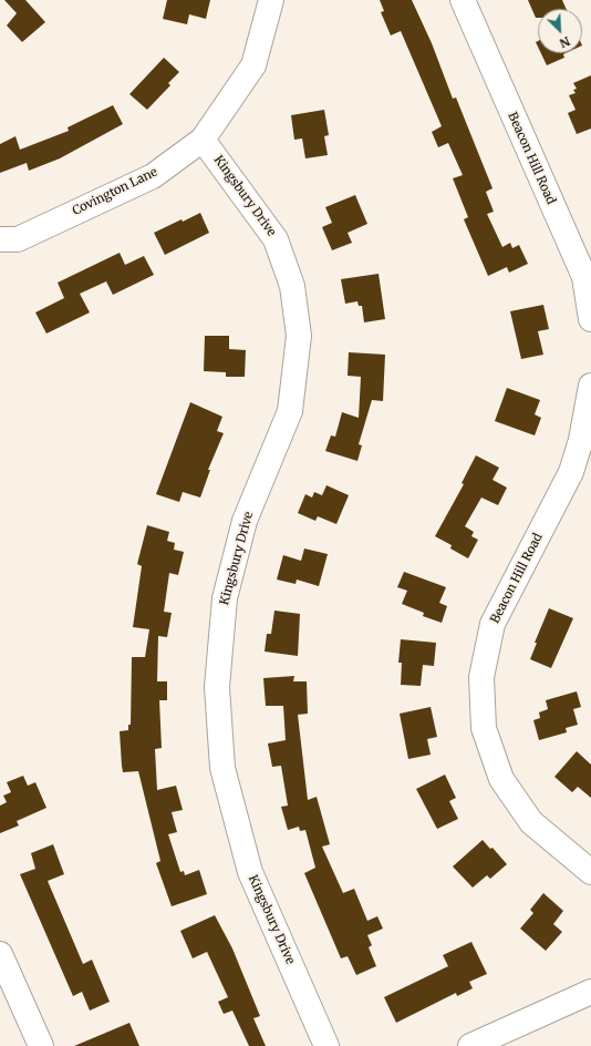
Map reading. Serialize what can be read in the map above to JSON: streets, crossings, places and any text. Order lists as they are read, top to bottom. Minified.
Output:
{"streets":{"street":["Beacon Hill Road","Covington Lane","Kingsbury Drive"]},"crossings":[["Covington Lane","Kingsbury Drive"]],"north":"bottom right"}
